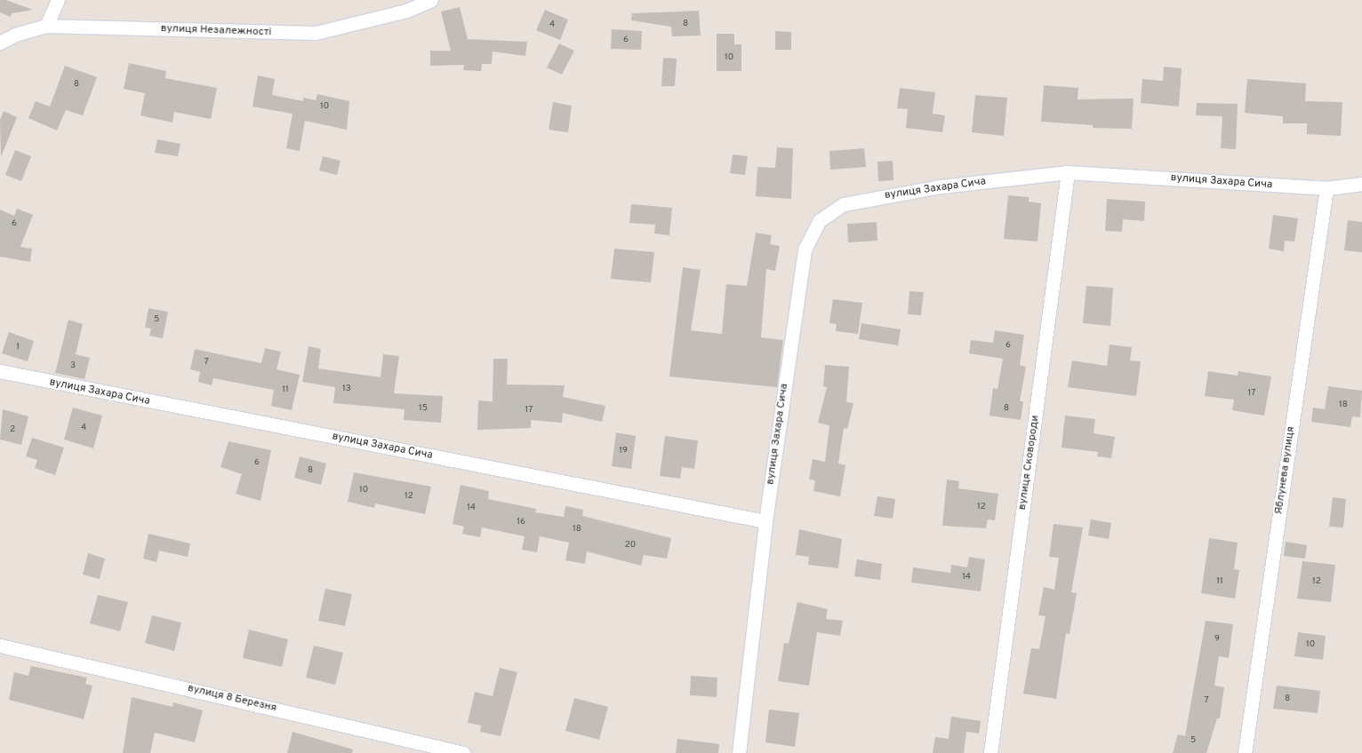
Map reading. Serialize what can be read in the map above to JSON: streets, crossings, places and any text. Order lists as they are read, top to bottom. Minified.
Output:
{"streets":{"street":["вулиця Незалежності","вулиця Захара Сича","вулиця Сковороди","Яблунева вулиця","вулиця 8 Березня"]},"crossings":[["вулиця Захара Сича","вулиця Сковороди"],["вулиця Захара Сича","Яблунева вулиця"]],"house_numbers":["8","4","6","10","8","10","6","5","6","1","7","3","13","11","17","18","15","8","17","4","2","19","6","8","10","12","12","14","16","18","20","14","11","12","9","10","8","7","5"]}
